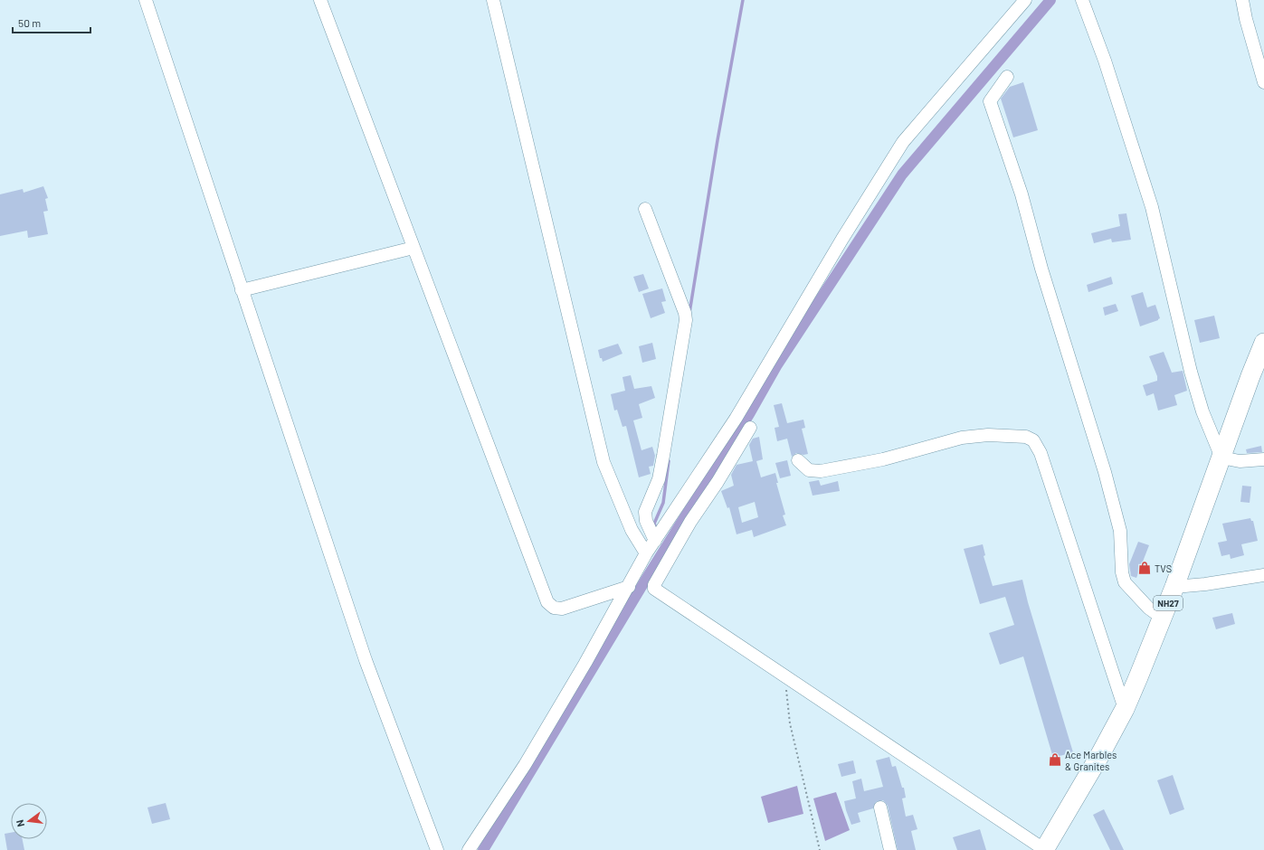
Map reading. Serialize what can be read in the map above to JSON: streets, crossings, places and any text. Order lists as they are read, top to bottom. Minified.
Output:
{"streets":{"highway":["NH27"]},"places":{"shop":["TVS","Ace Marbles & Granites"]},"scale_bar":"50 m","north":"left"}
